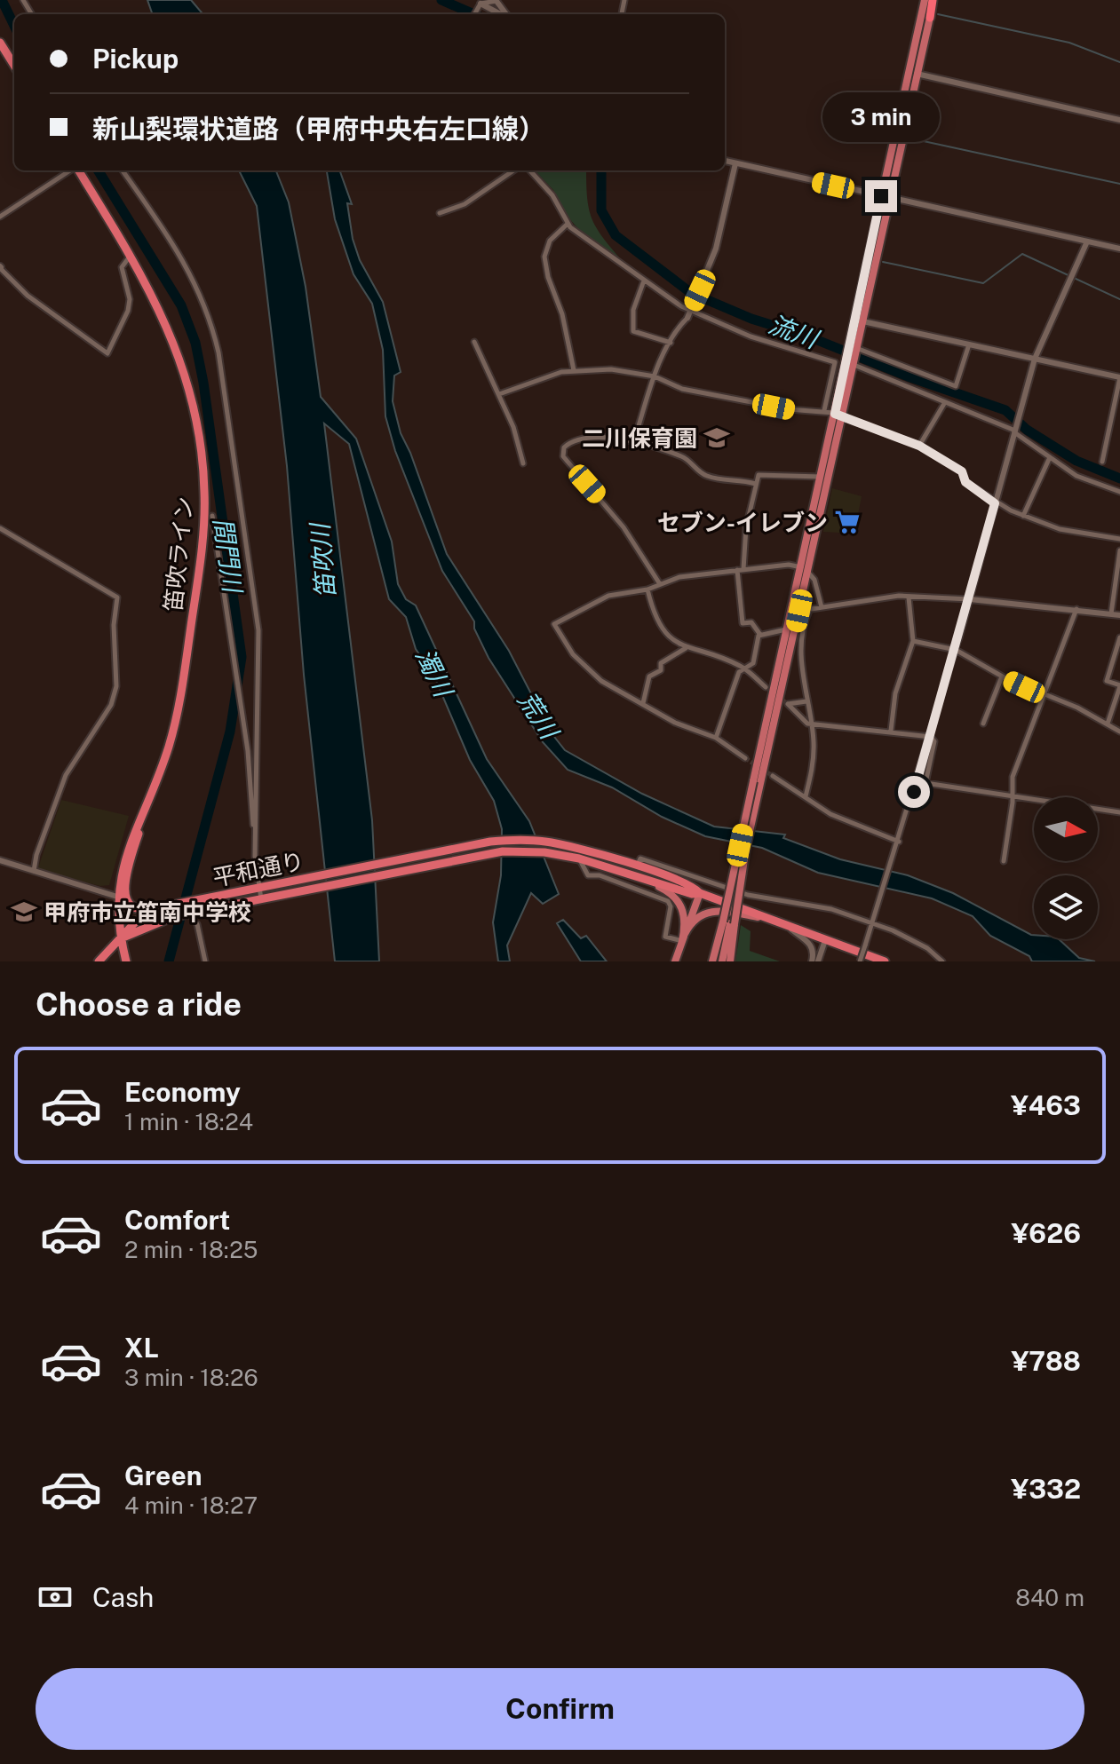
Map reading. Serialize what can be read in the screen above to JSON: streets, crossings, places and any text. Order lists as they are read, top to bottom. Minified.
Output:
{"streets":{"highway":["笛吹ライン","平和通り"]},"crossings":[["笛吹ライン","平和通り"]],"water":["流川","間門川","笛吹川","濁川","荒川"],"places":{"school or university":["二川保育園","甲府市立笛南中学校"],"supermarket":["セブン-イレブン"]},"north":"right","page":{"banner":["Pickup","新山梨環状道路（甲府中央右左口線）"],"bubble":"3 min","heading":"Choose a ride","list":[{"name":"Economy","note":"1 min · 18:24","value":"¥463"},{"name":"Comfort","note":"2 min · 18:25","value":"¥626"},{"name":"XL","note":"3 min · 18:26","value":"¥788"},{"name":"Green","note":"4 min · 18:27","value":"¥332"}],"pay":["Cash","840 m"],"buttons":"Confirm"}}
